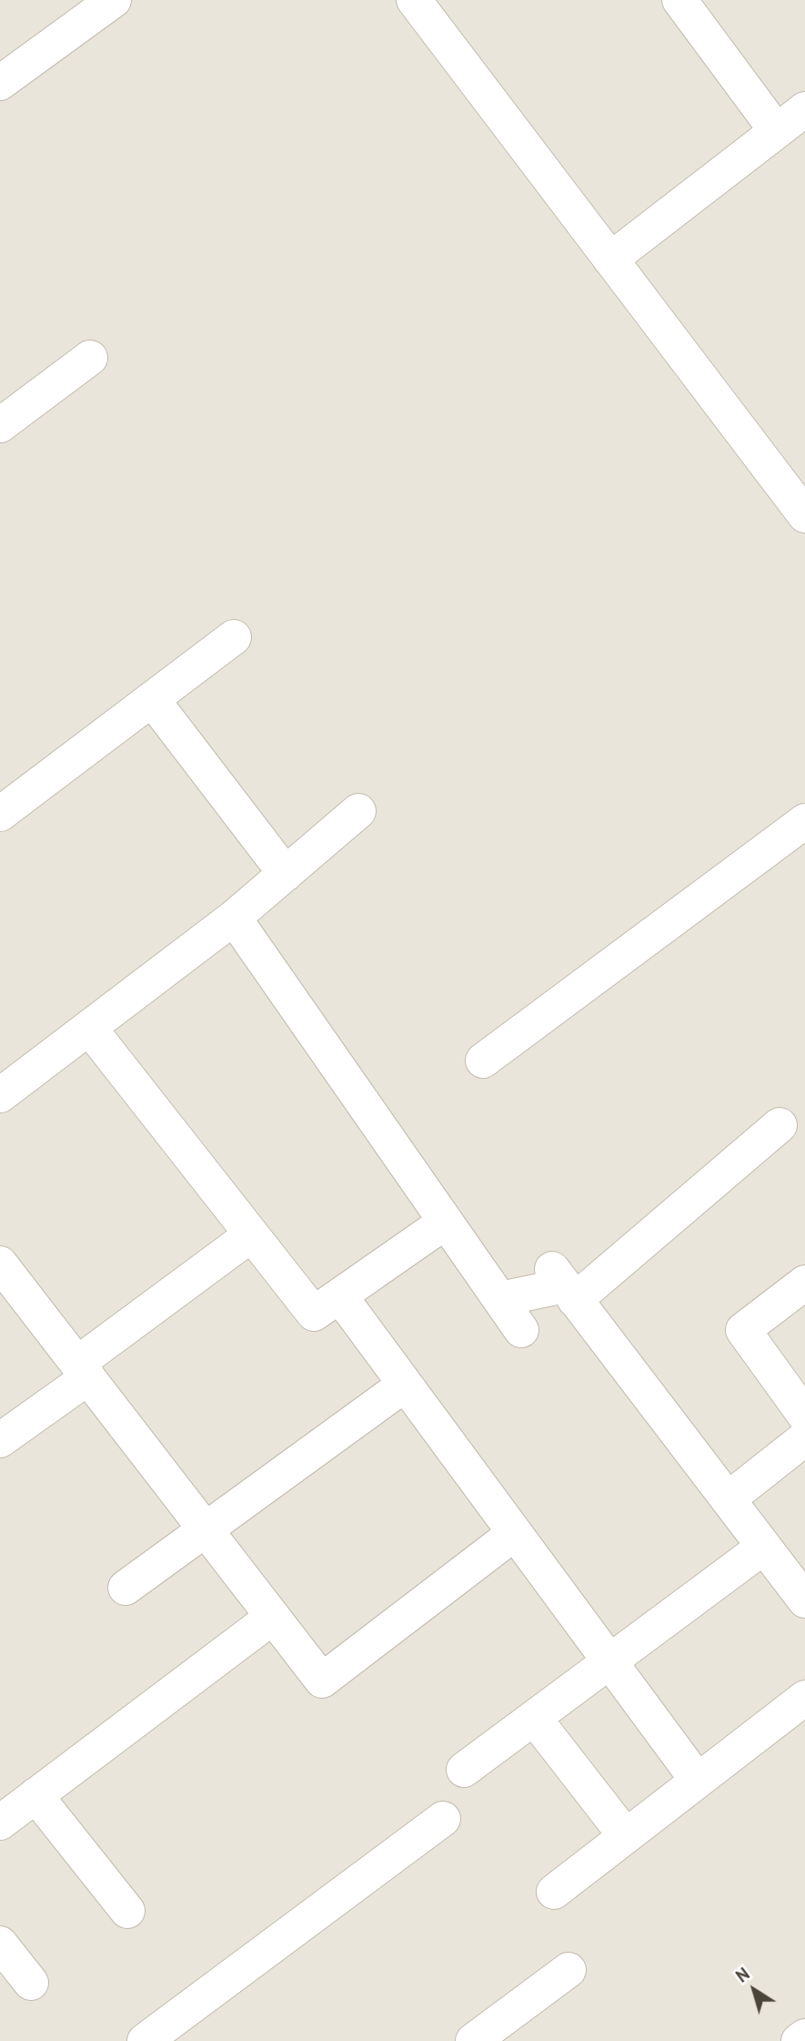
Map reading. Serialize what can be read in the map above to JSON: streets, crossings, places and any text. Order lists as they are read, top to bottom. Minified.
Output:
{"north":"top left"}
